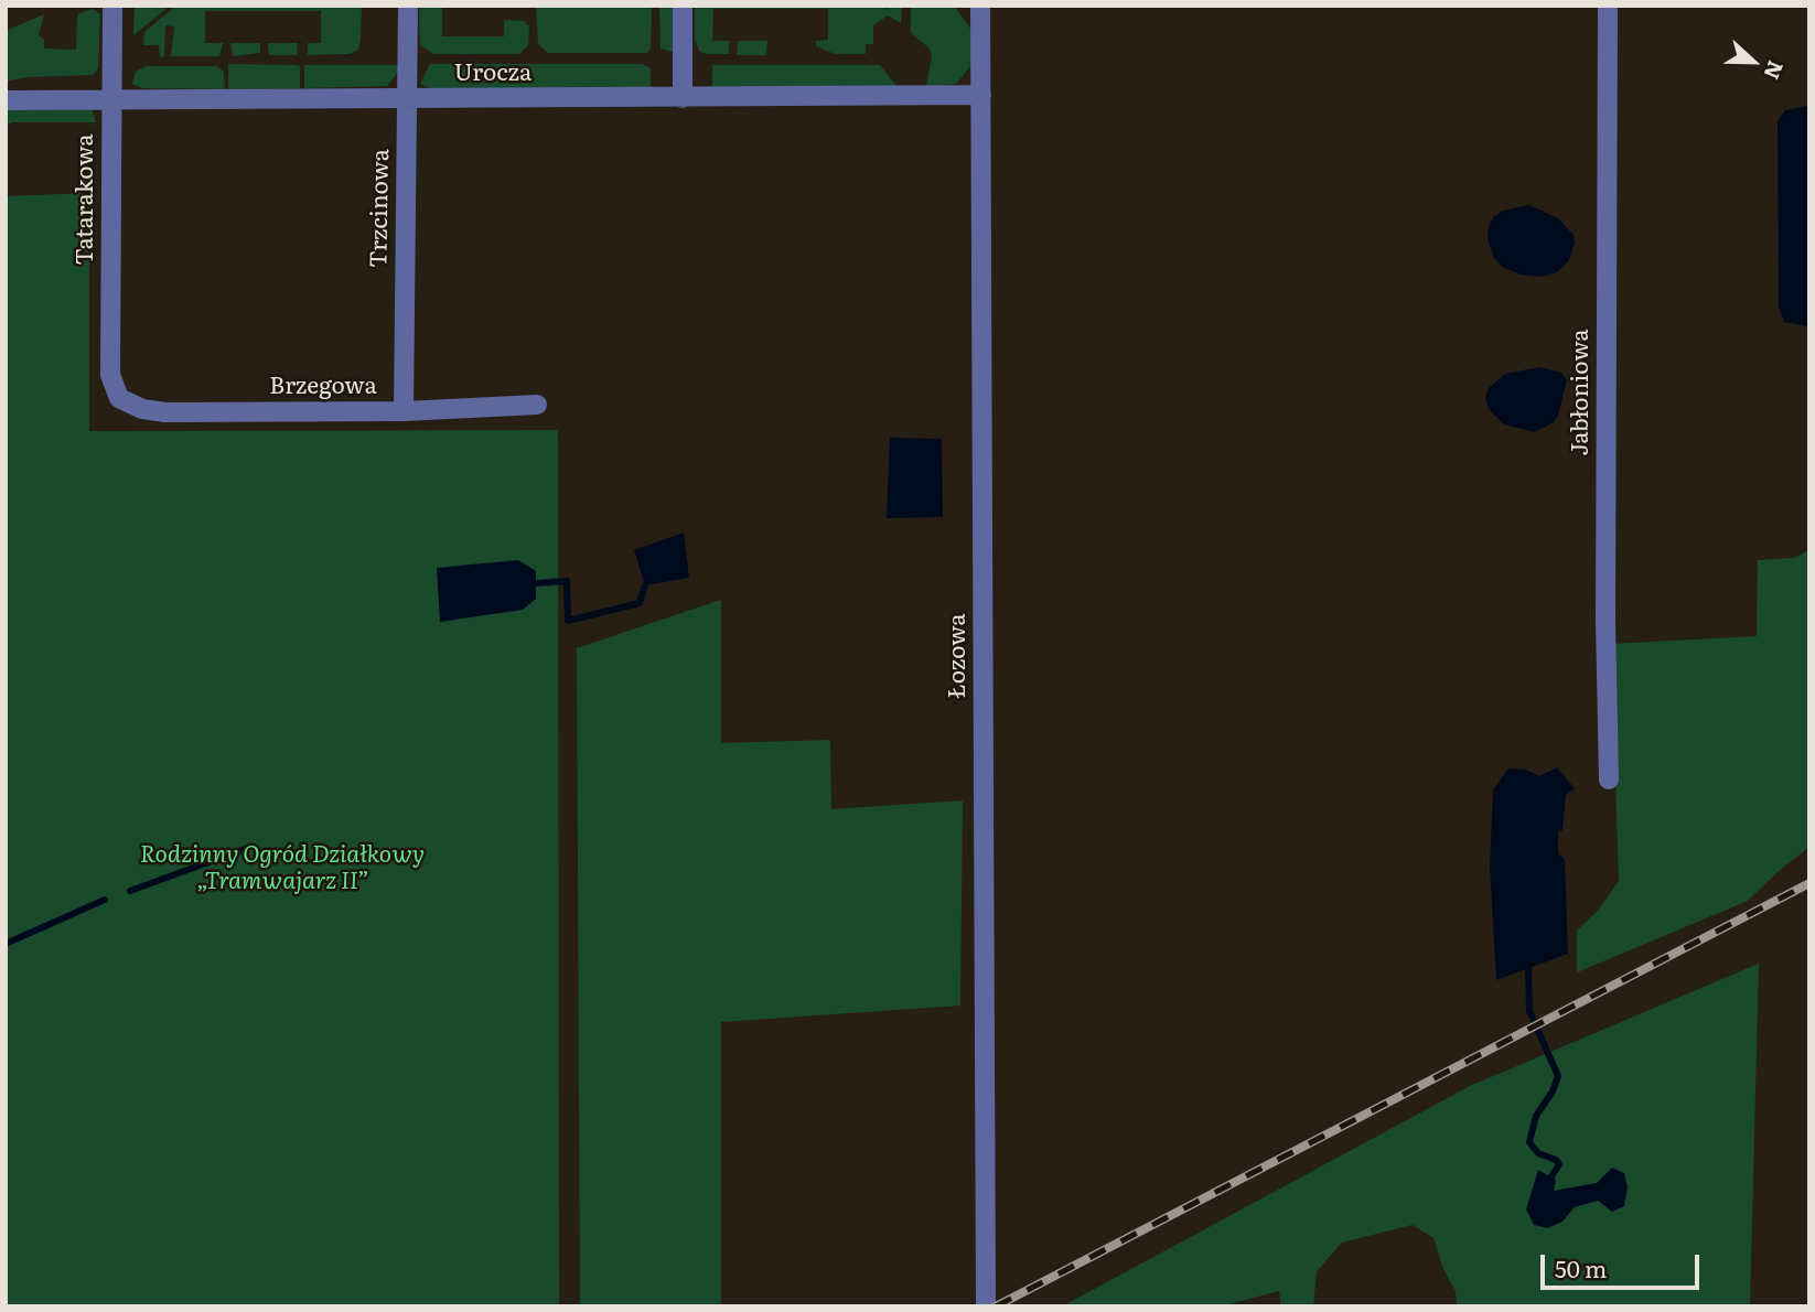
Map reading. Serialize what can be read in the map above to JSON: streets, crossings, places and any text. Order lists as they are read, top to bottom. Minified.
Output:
{"streets":{"street":["Urocza","Tatarakowa","Trzcinowa","Brzegowa","Jabłoniowa","Łozowa"]},"crossings":[["Urocza","Tatarakowa"],["Urocza","Trzcinowa"],["Urocza","Łozowa"],["Tatarakowa","Brzegowa"],["Trzcinowa","Brzegowa"]],"parks":["Rodzinny Ogród Działkowy „Tramwajarz II”"],"scale_bar":"50 m","north":"right"}
